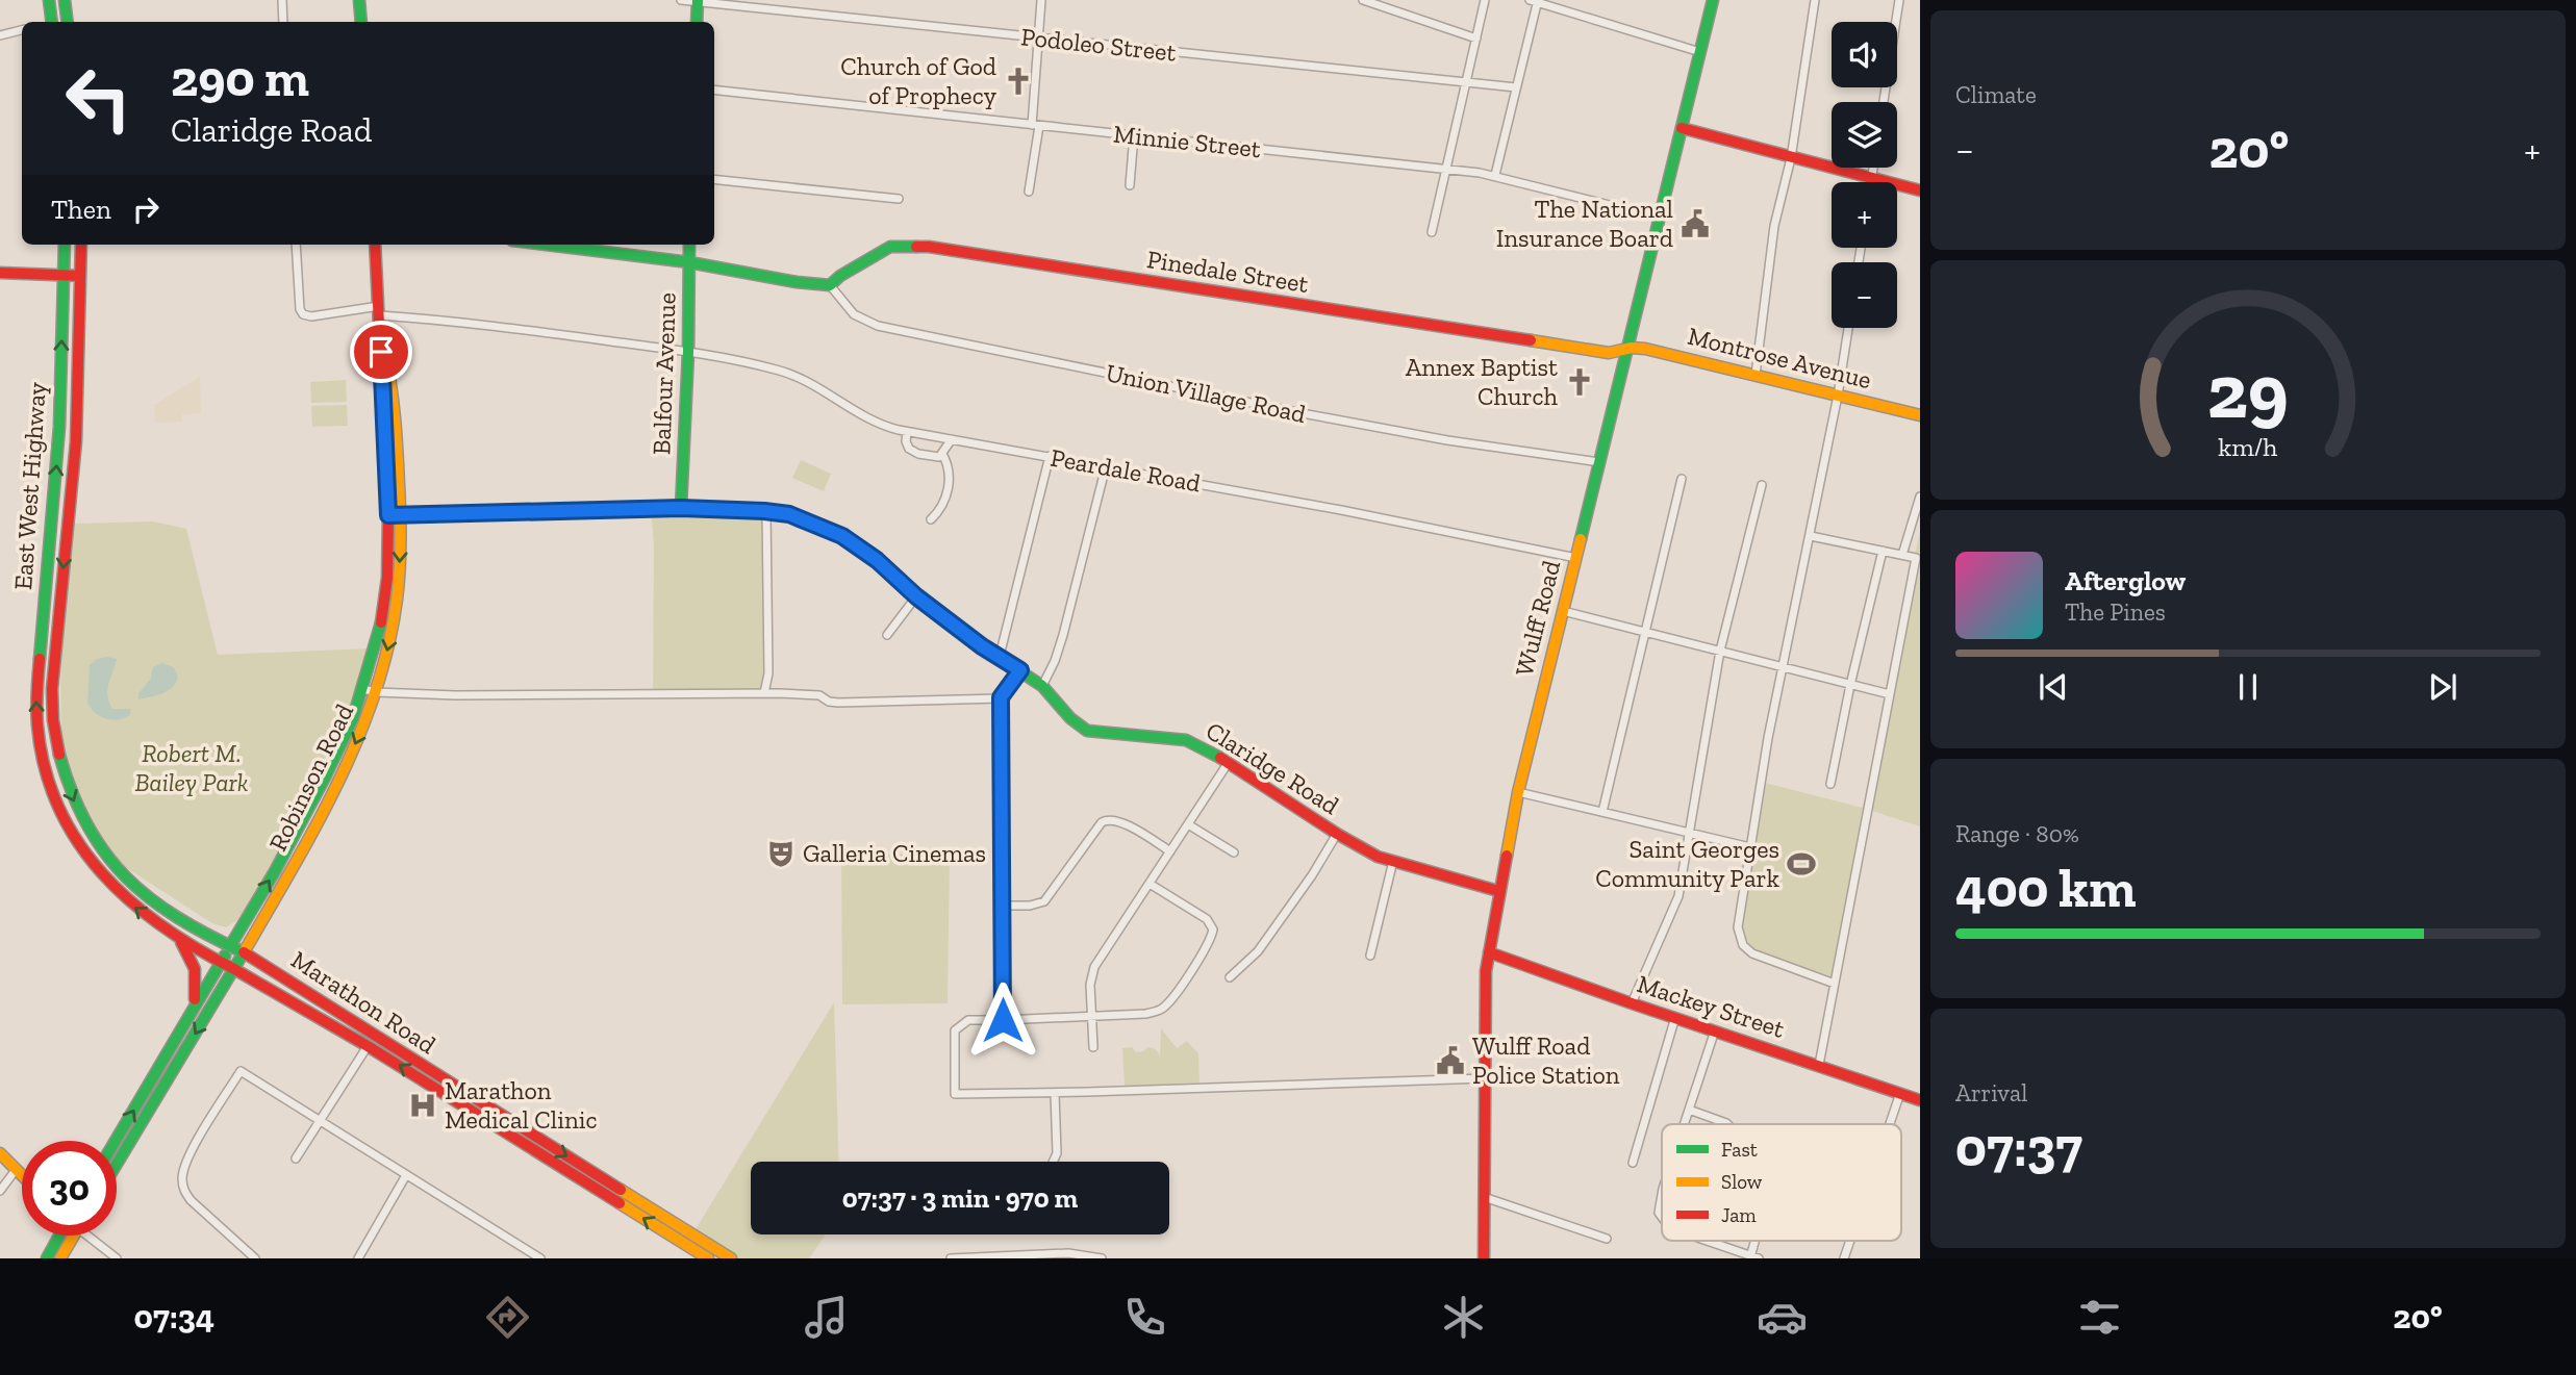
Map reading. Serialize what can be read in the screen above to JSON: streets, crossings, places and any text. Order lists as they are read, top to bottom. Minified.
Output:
{"streets":{"main road":["Pinedale Street","Montrose Avenue","Balfour Avenue","East West Highway","Wulff Road","Claridge Road","Robinson Road","Marathon Road","Mackey Street"],"street":["Podoleo Street","Minnie Street","Union Village Road","Peardale Road"]},"crossings":[["Minnie Street","Wulff Road"],["Pinedale Street","Montrose Avenue"],["Pinedale Street","Union Village Road"],["Pinedale Street","Wulff Road"],["Montrose Avenue","Wulff Road"],["Balfour Avenue","Peardale Road"],["Balfour Avenue","Claridge Road"],["Union Village Road","Wulff Road"],["Peardale Road","Wulff Road"],["Peardale Road","Robinson Road"],["East West Highway","Robinson Road"],["East West Highway","Marathon Road"],["Wulff Road","Claridge Road"],["Wulff Road","Mackey Street"],["Claridge Road","Robinson Road"],["Robinson Road","Marathon Road"]],"parks":["Robert M. Bailey Park"],"places":{"church":["Church of God of Prophecy","Annex Baptist Church"],"public building":["The National Insurance Board","Wulff Road Police Station"],"theatre":["Galleria Cinemas"],"sports":["Saint Georges Community Park"],"hospital":["Marathon Medical Clinic"]},"legend":["Fast","Slow","Jam"],"page":{"tile":["Climate",["Range · 80%","400 km"],["Arrival","07:37"]],"map_buttons":["+","−"],"turn":["290 m","Claridge Road"],"heat":["−","20°","+"],"then":"Then","song":["Afterglow","The Pines"],"limit":"30","trip":"07:37 · 3 min · 970 m","tabs":["07:34","20°"],"gauge":["29","km/h"]}}
